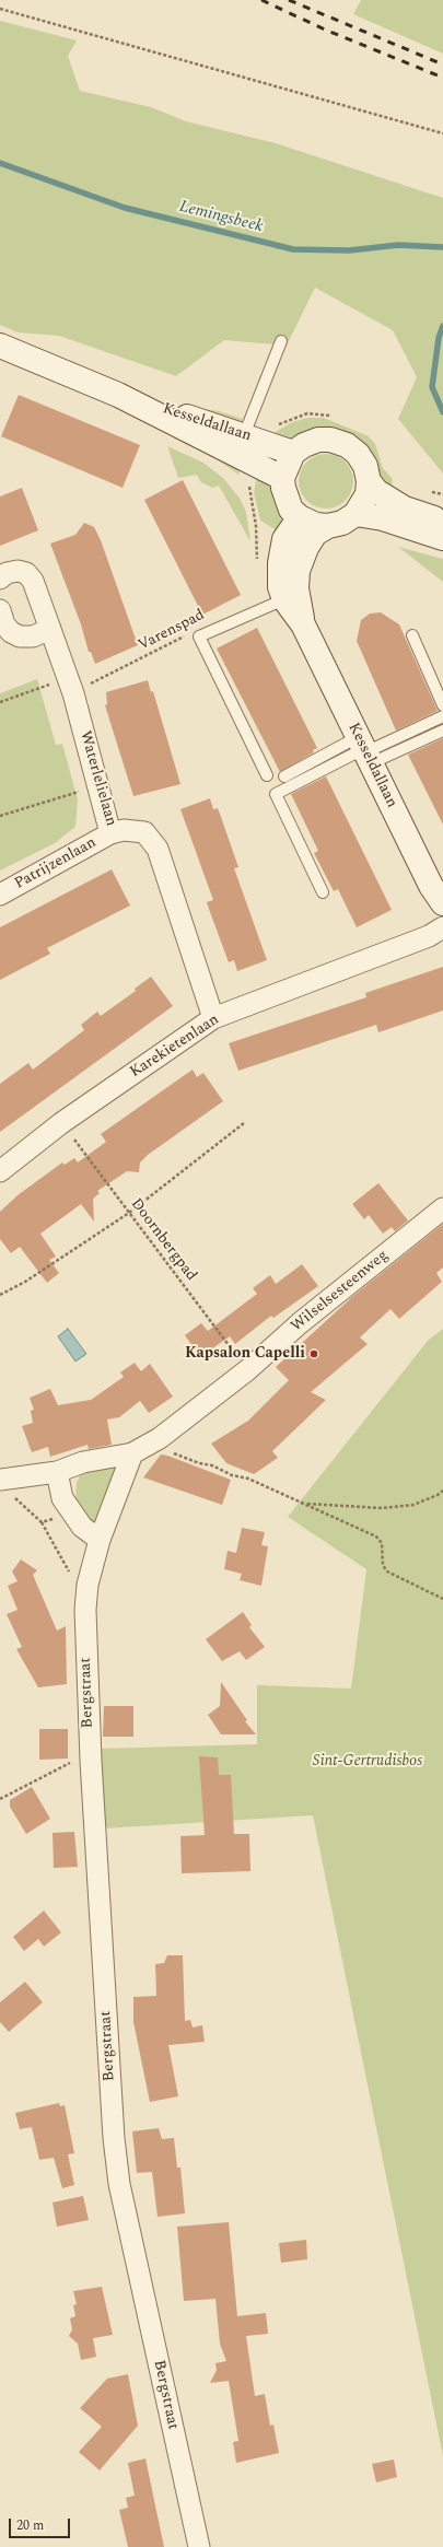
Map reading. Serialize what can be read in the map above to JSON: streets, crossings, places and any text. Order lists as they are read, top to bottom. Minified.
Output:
{"streets":{"street":["Kesseldallaan","Waterlelielaan","Patrijzenlaan","Karekietenlaan","Wilselsesteenweg","Bergstraat"],"path":["Varenspad","Doornbergpad"]},"crossings":[["Varenspad","Waterlelielaan"],["Waterlelielaan","Patrijzenlaan"],["Waterlelielaan","Karekietenlaan"],["Karekietenlaan","Doornbergpad"],["Doornbergpad","Wilselsesteenweg"]],"water":["Lemingsbeek"],"parks":["Sint-Gertrudisbos"],"places":["Kapsalon Capelli"],"scale_bar":"20 m"}
